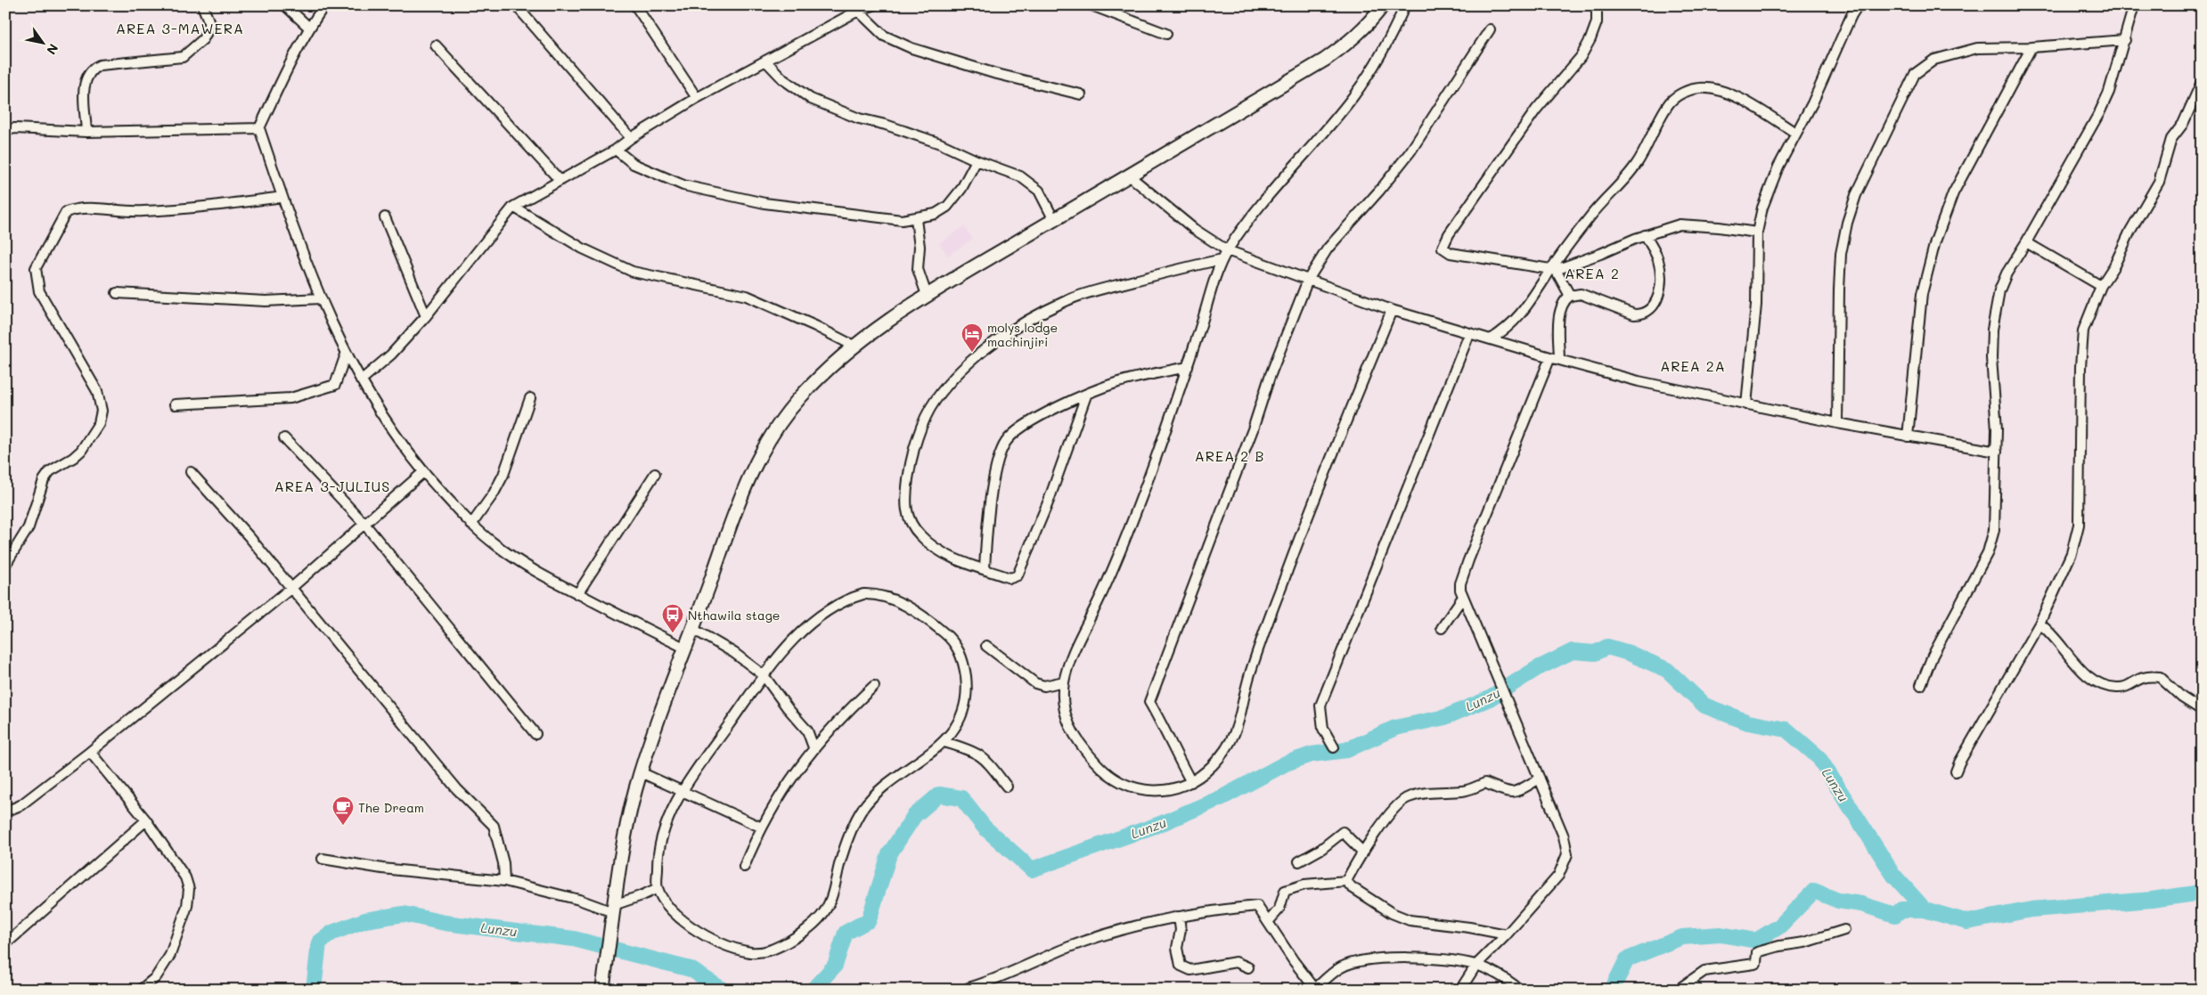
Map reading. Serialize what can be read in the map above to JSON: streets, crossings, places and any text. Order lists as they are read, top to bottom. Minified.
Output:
{"districts":["AREA 3-MAWERA","AREA 2","AREA 2A","AREA 2 B","AREA 3-JULIUS"],"water":["Lunzu"],"places":{"hotel":["molys lodge machinjiri"],"bus stop":["Nthawila stage"],"cafe":["The Dream"]},"north":"bottom right"}
